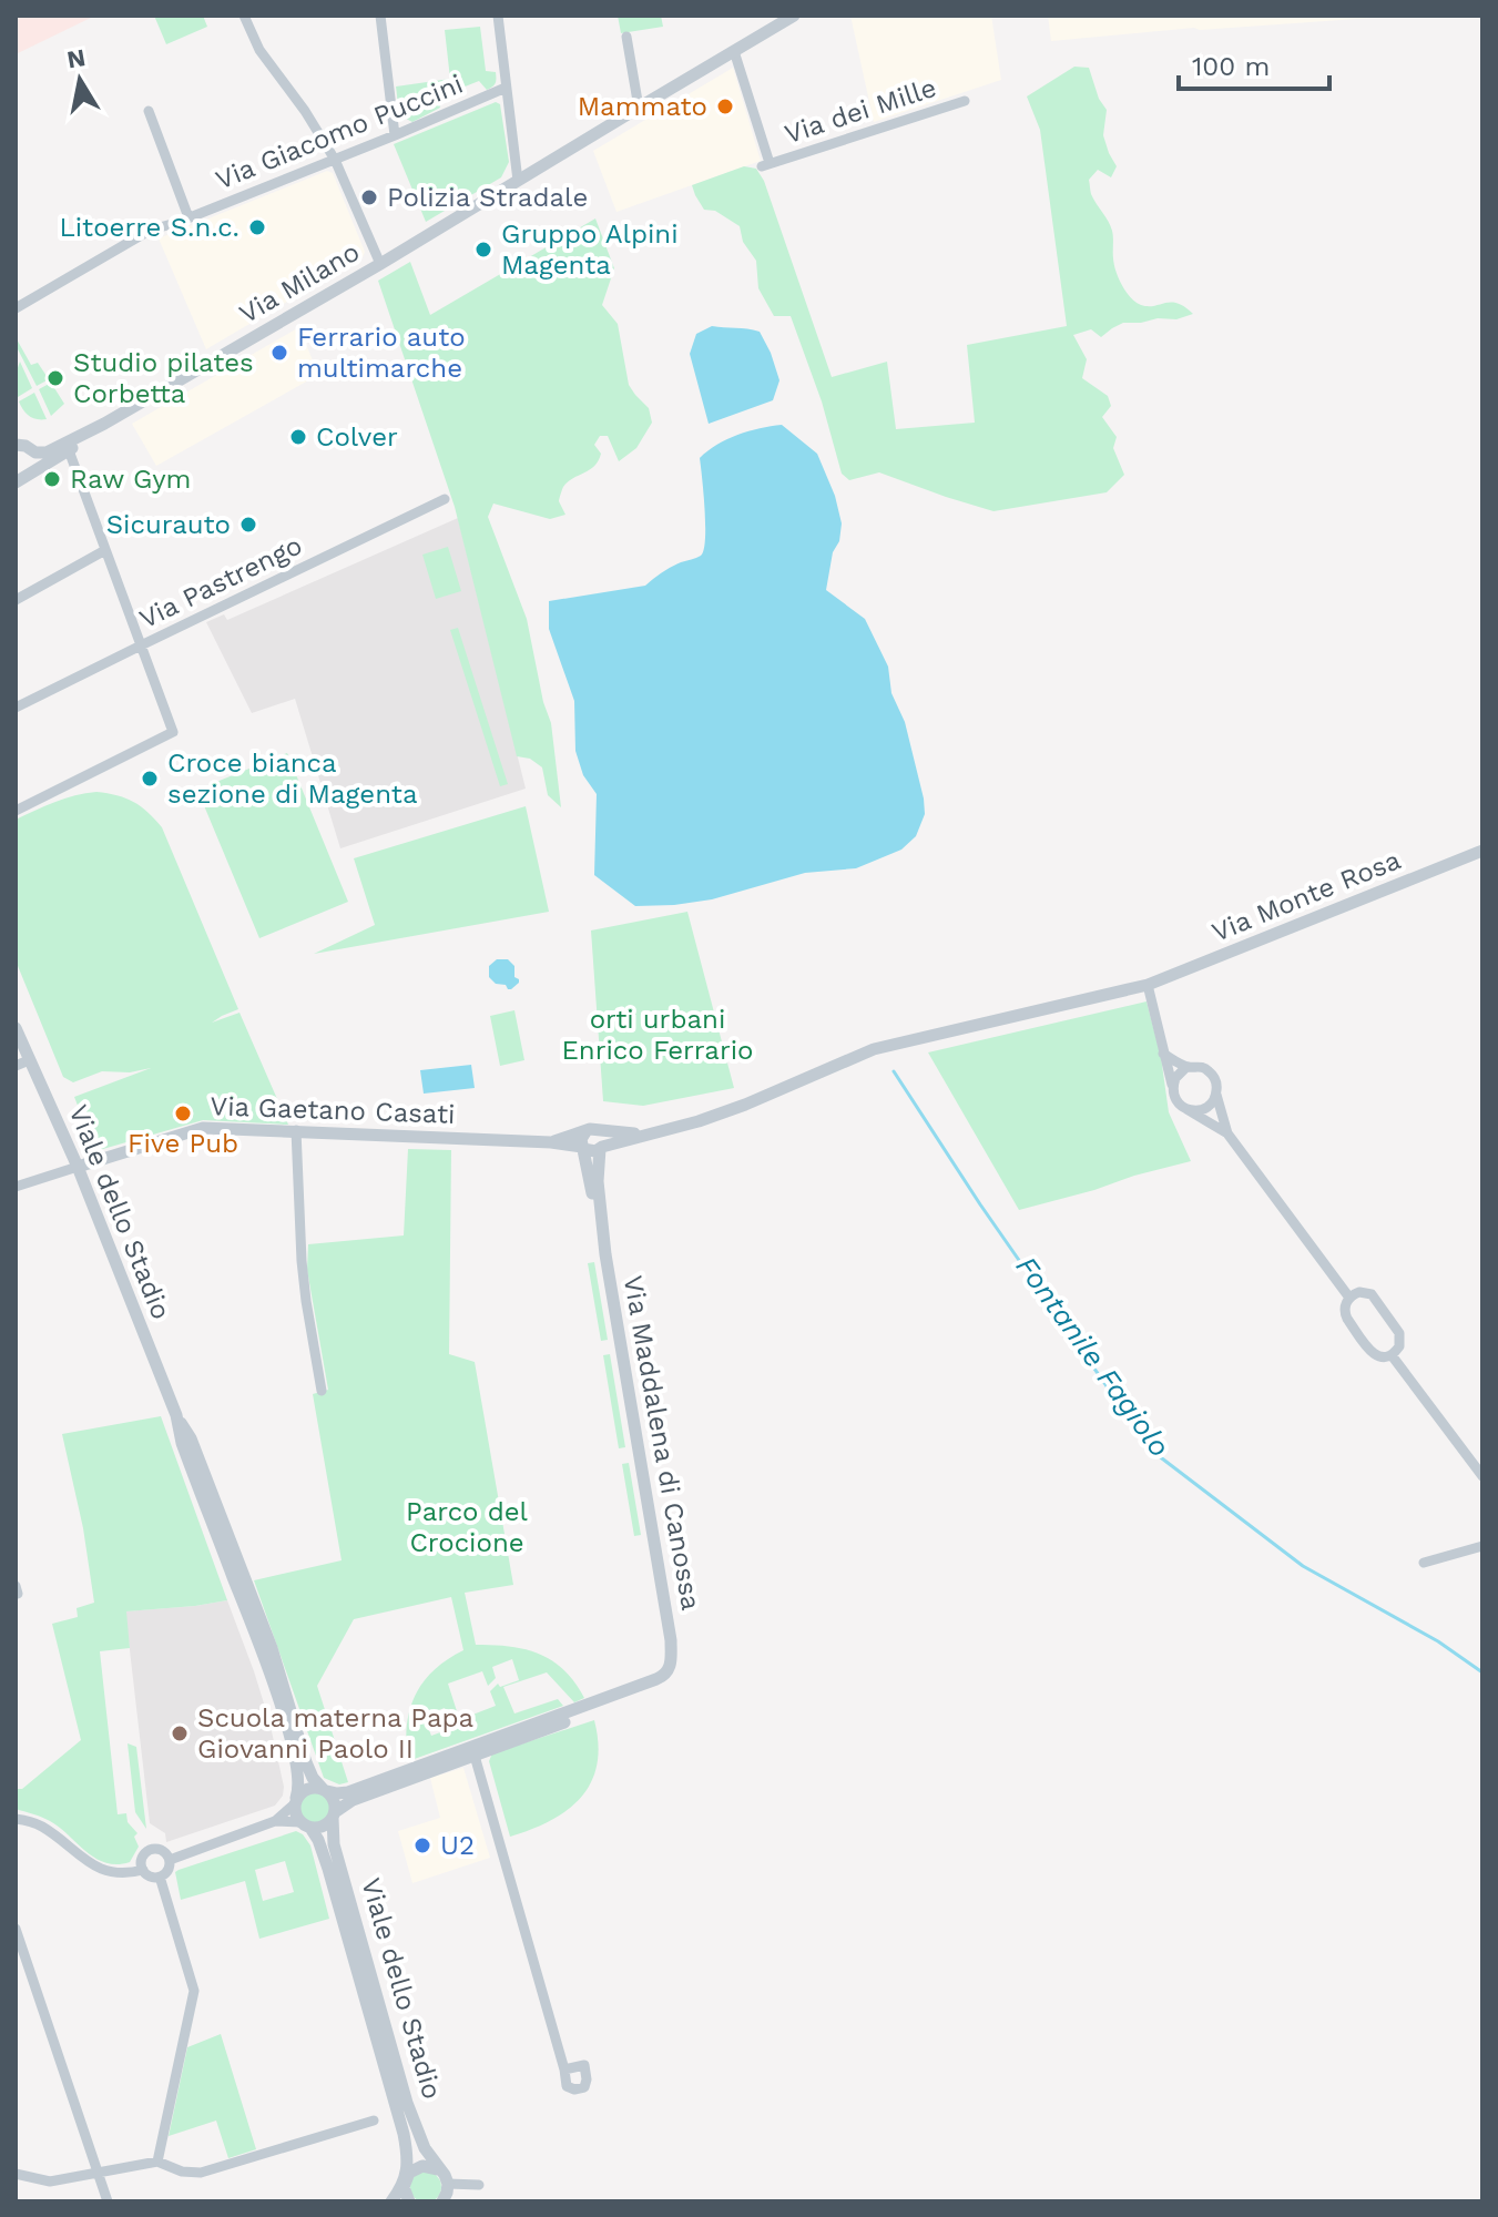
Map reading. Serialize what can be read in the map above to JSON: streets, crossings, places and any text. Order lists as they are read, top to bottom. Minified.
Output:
{"streets":{"street":["Via dei Mille","Via Giacomo Puccini","Via Milano","Via Pastrengo","Via Monte Rosa","Via Gaetano Casati","Viale dello Stadio","Via Maddalena di Canossa"]},"crossings":[["Via dei Mille","Via Milano"],["Via Monte Rosa","Via Gaetano Casati"],["Via Gaetano Casati","Viale dello Stadio"],["Via Gaetano Casati","Via Maddalena di Canossa"],["Viale dello Stadio","Via Maddalena di Canossa"]],"water":["Fontanile Fagiolo"],"parks":["orti urbani Enrico Ferrario","Parco del Crocione"],"places":["Mammato","Polizia Stradale","Litoerre S.n.c.","Gruppo Alpini Magenta","Ferrario auto multimarche","Studio pilates Corbetta","Colver","Raw Gym","Sicurauto","Croce bianca sezione di Magenta","Five Pub","Scuola materna Papa Giovanni Paolo II","U2"],"scale_bar":"100 m","north":"top"}
